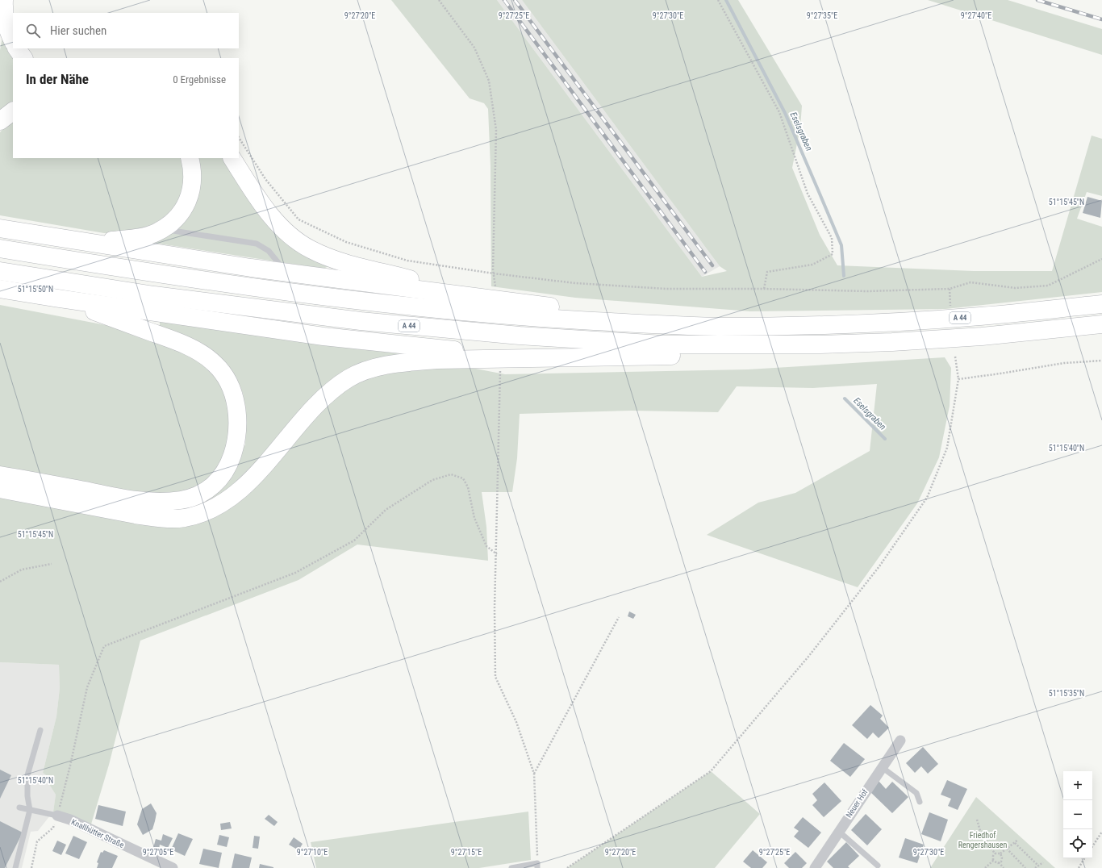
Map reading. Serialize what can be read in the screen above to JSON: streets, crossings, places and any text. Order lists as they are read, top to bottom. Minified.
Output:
{"streets":{"highway":["A 44"],"street":["Neuer Hof","Knallhütter Straße"]},"water":["Eselsgraben"],"parks":["Friedhof Rengershausen"],"page":{"search":"Hier suchen","heading":["In der Nähe","0 Ergebnisse"],"map_buttons":["+","−"]},"coordinates":["9°27'20\"E","9°27'25\"E","9°27'30\"E","9°27'35\"E","9°27'40\"E","51°15'45\"N","51°15'50\"N","51°15'40\"N","51°15'35\"N","9°27'05\"E","9°27'10\"E","9°27'15\"E"]}
